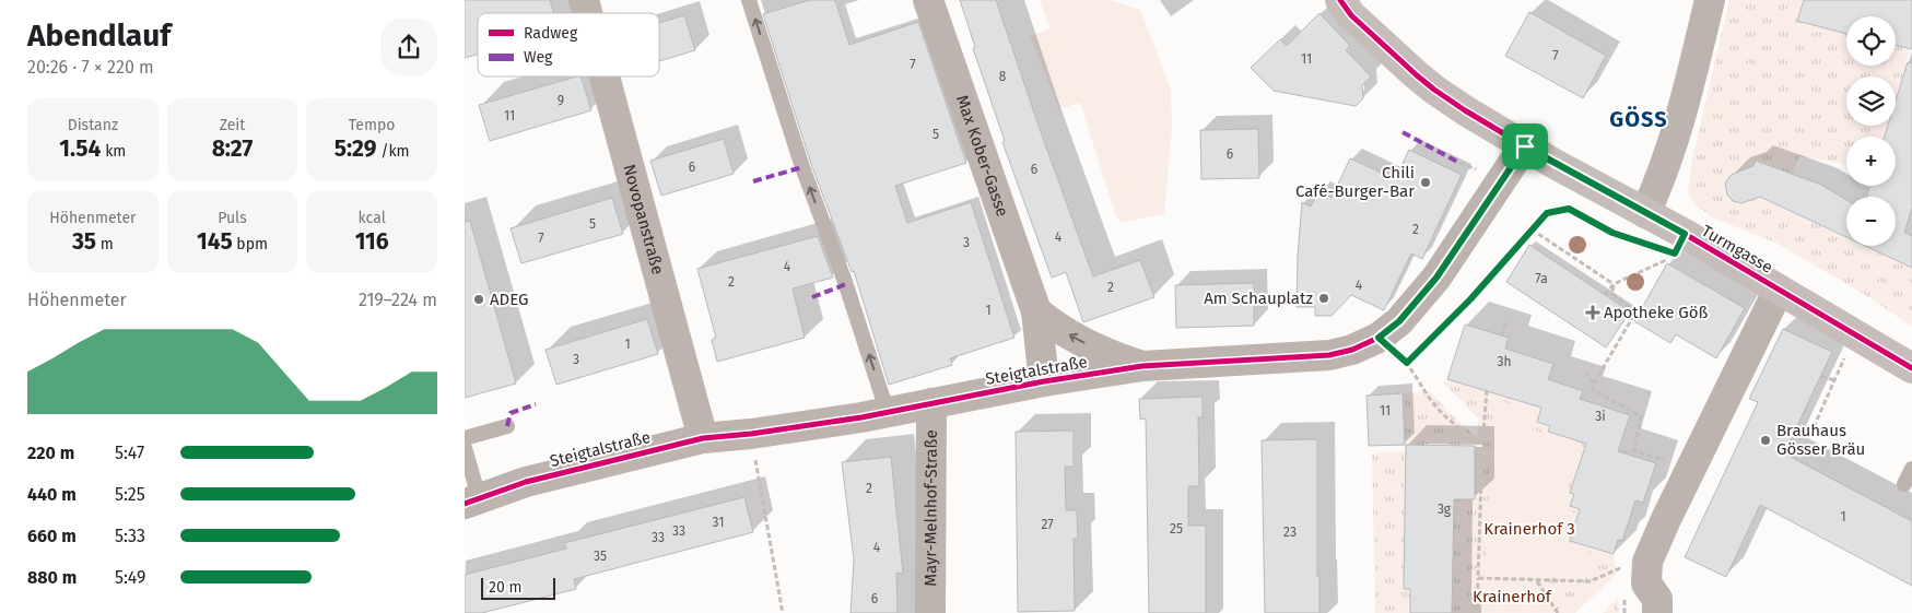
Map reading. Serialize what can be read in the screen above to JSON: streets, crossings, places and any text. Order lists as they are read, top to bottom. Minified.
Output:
{"streets":{"main road":["Turmgasse"],"street":["Max Kober-Gasse","Novopanstraße","Steigtalstraße","Mayr-Melnhof-Straße"]},"crossings":[["Max Kober-Gasse","Steigtalstraße"],["Novopanstraße","Steigtalstraße"],["Turmgasse","Steigtalstraße"],["Steigtalstraße","Mayr-Melnhof-Straße"]],"districts":["GÖSS"],"parks":["Krainerhof 3","Krainerhof"],"places":{"other":["Chili Café-Burger-Bar","Am Schauplatz","ADEG","Brauhaus Gösser Bräu"],"health":["Apotheke Göß"]},"house_numbers":["7","11","7","8","9","11","5","6","6","6","5","2","4","7","3","4","7a","2","4","2","1","1","3","3h","11","3i","2","3g","1","31","27","25","33","23","33","4","35","6"],"legend":["Radweg","Weg"],"scale_bar":"20 m","page":{"heading":["Abendlauf","20:26 · 7 × 220 m"],"map_buttons":["+","−"],"stats":[["Distanz","1.54 km"],["Zeit","8:27"],["Tempo","5:29 /km"],["Höhenmeter","35 m"],["Puls","145 bpm"],["kcal","116"]],"chart":["Höhenmeter","219–224 m"],"list":[{"name":"220 m","note":"5:47"},{"name":"440 m","note":"5:25"},{"name":"660 m","note":"5:33"},{"name":"880 m","note":"5:49"}],"scale":"20 m"}}
